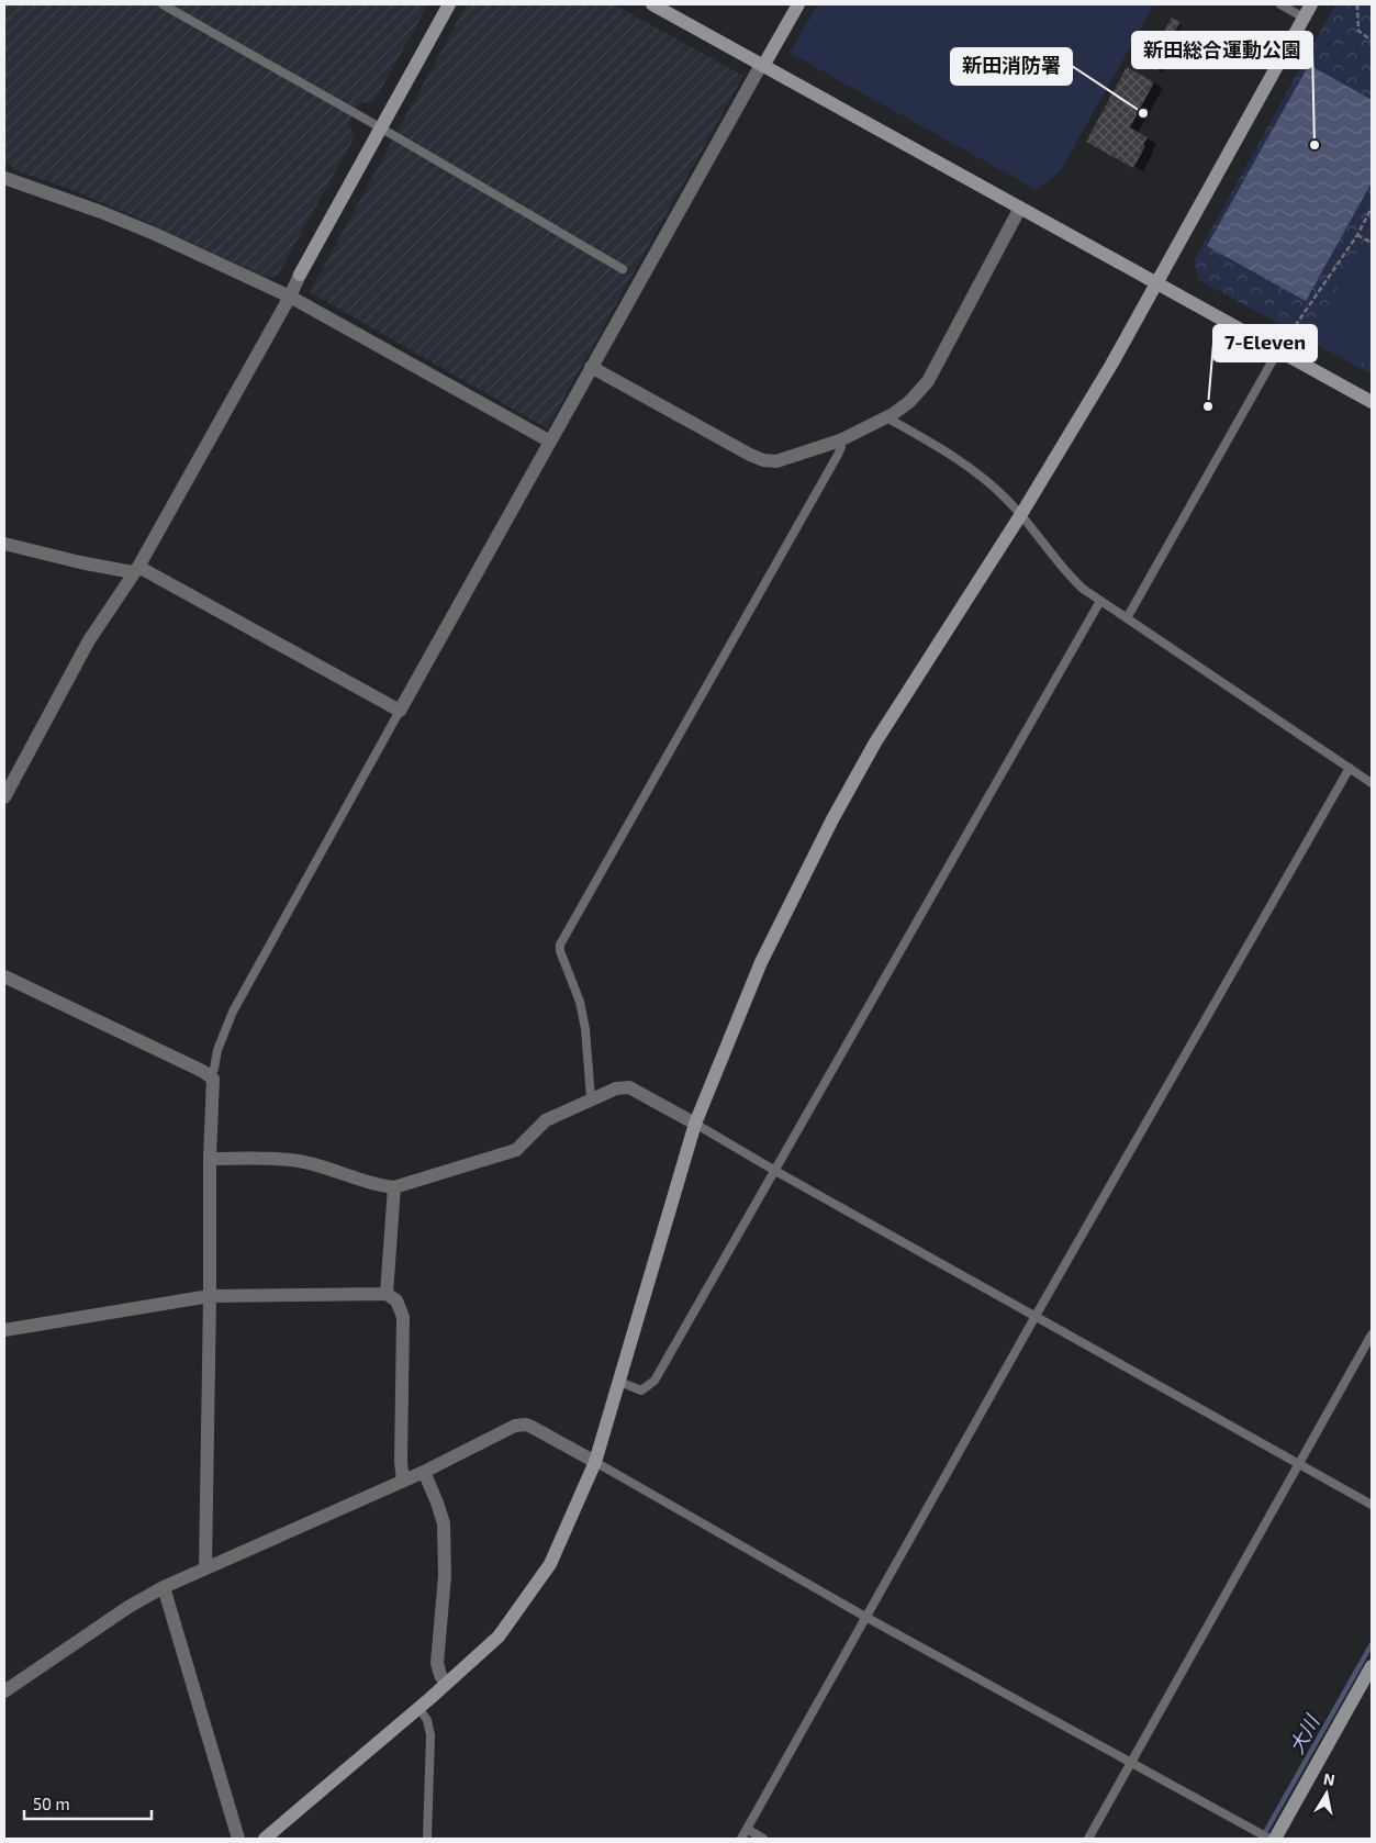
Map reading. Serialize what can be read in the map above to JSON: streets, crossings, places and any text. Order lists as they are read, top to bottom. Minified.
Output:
{"water":["大川"],"places":["新田消防署","新田総合運動公園","7-Eleven"],"scale_bar":"50 m","north":"top"}
